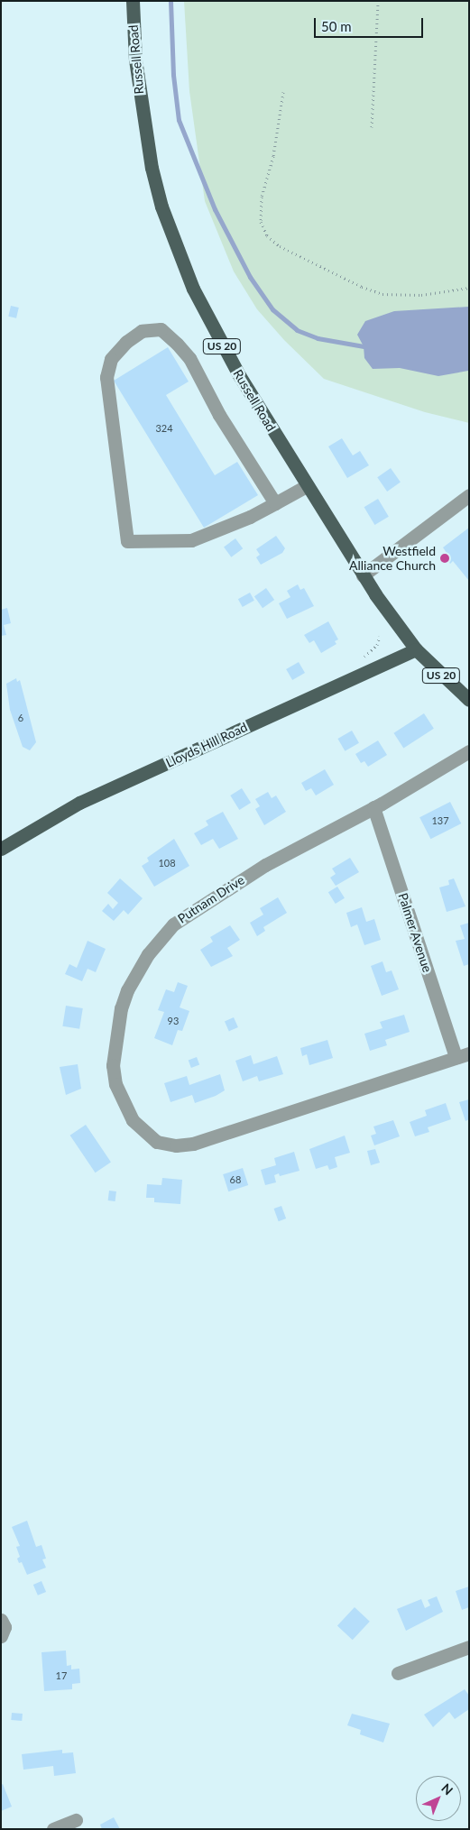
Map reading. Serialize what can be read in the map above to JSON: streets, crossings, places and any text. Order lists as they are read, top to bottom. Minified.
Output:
{"streets":{"main road":["Russell Road","US 20","Lloyds Hill Road"],"street":["Putnam Drive","Palmer Avenue"]},"crossings":[["Russell Road","Lloyds Hill Road"],["Putnam Drive","Palmer Avenue"]],"places":["Westfield Alliance Church"],"house_numbers":["324","6","137","108","93","68","17"],"scale_bar":"50 m","north":"top right"}
